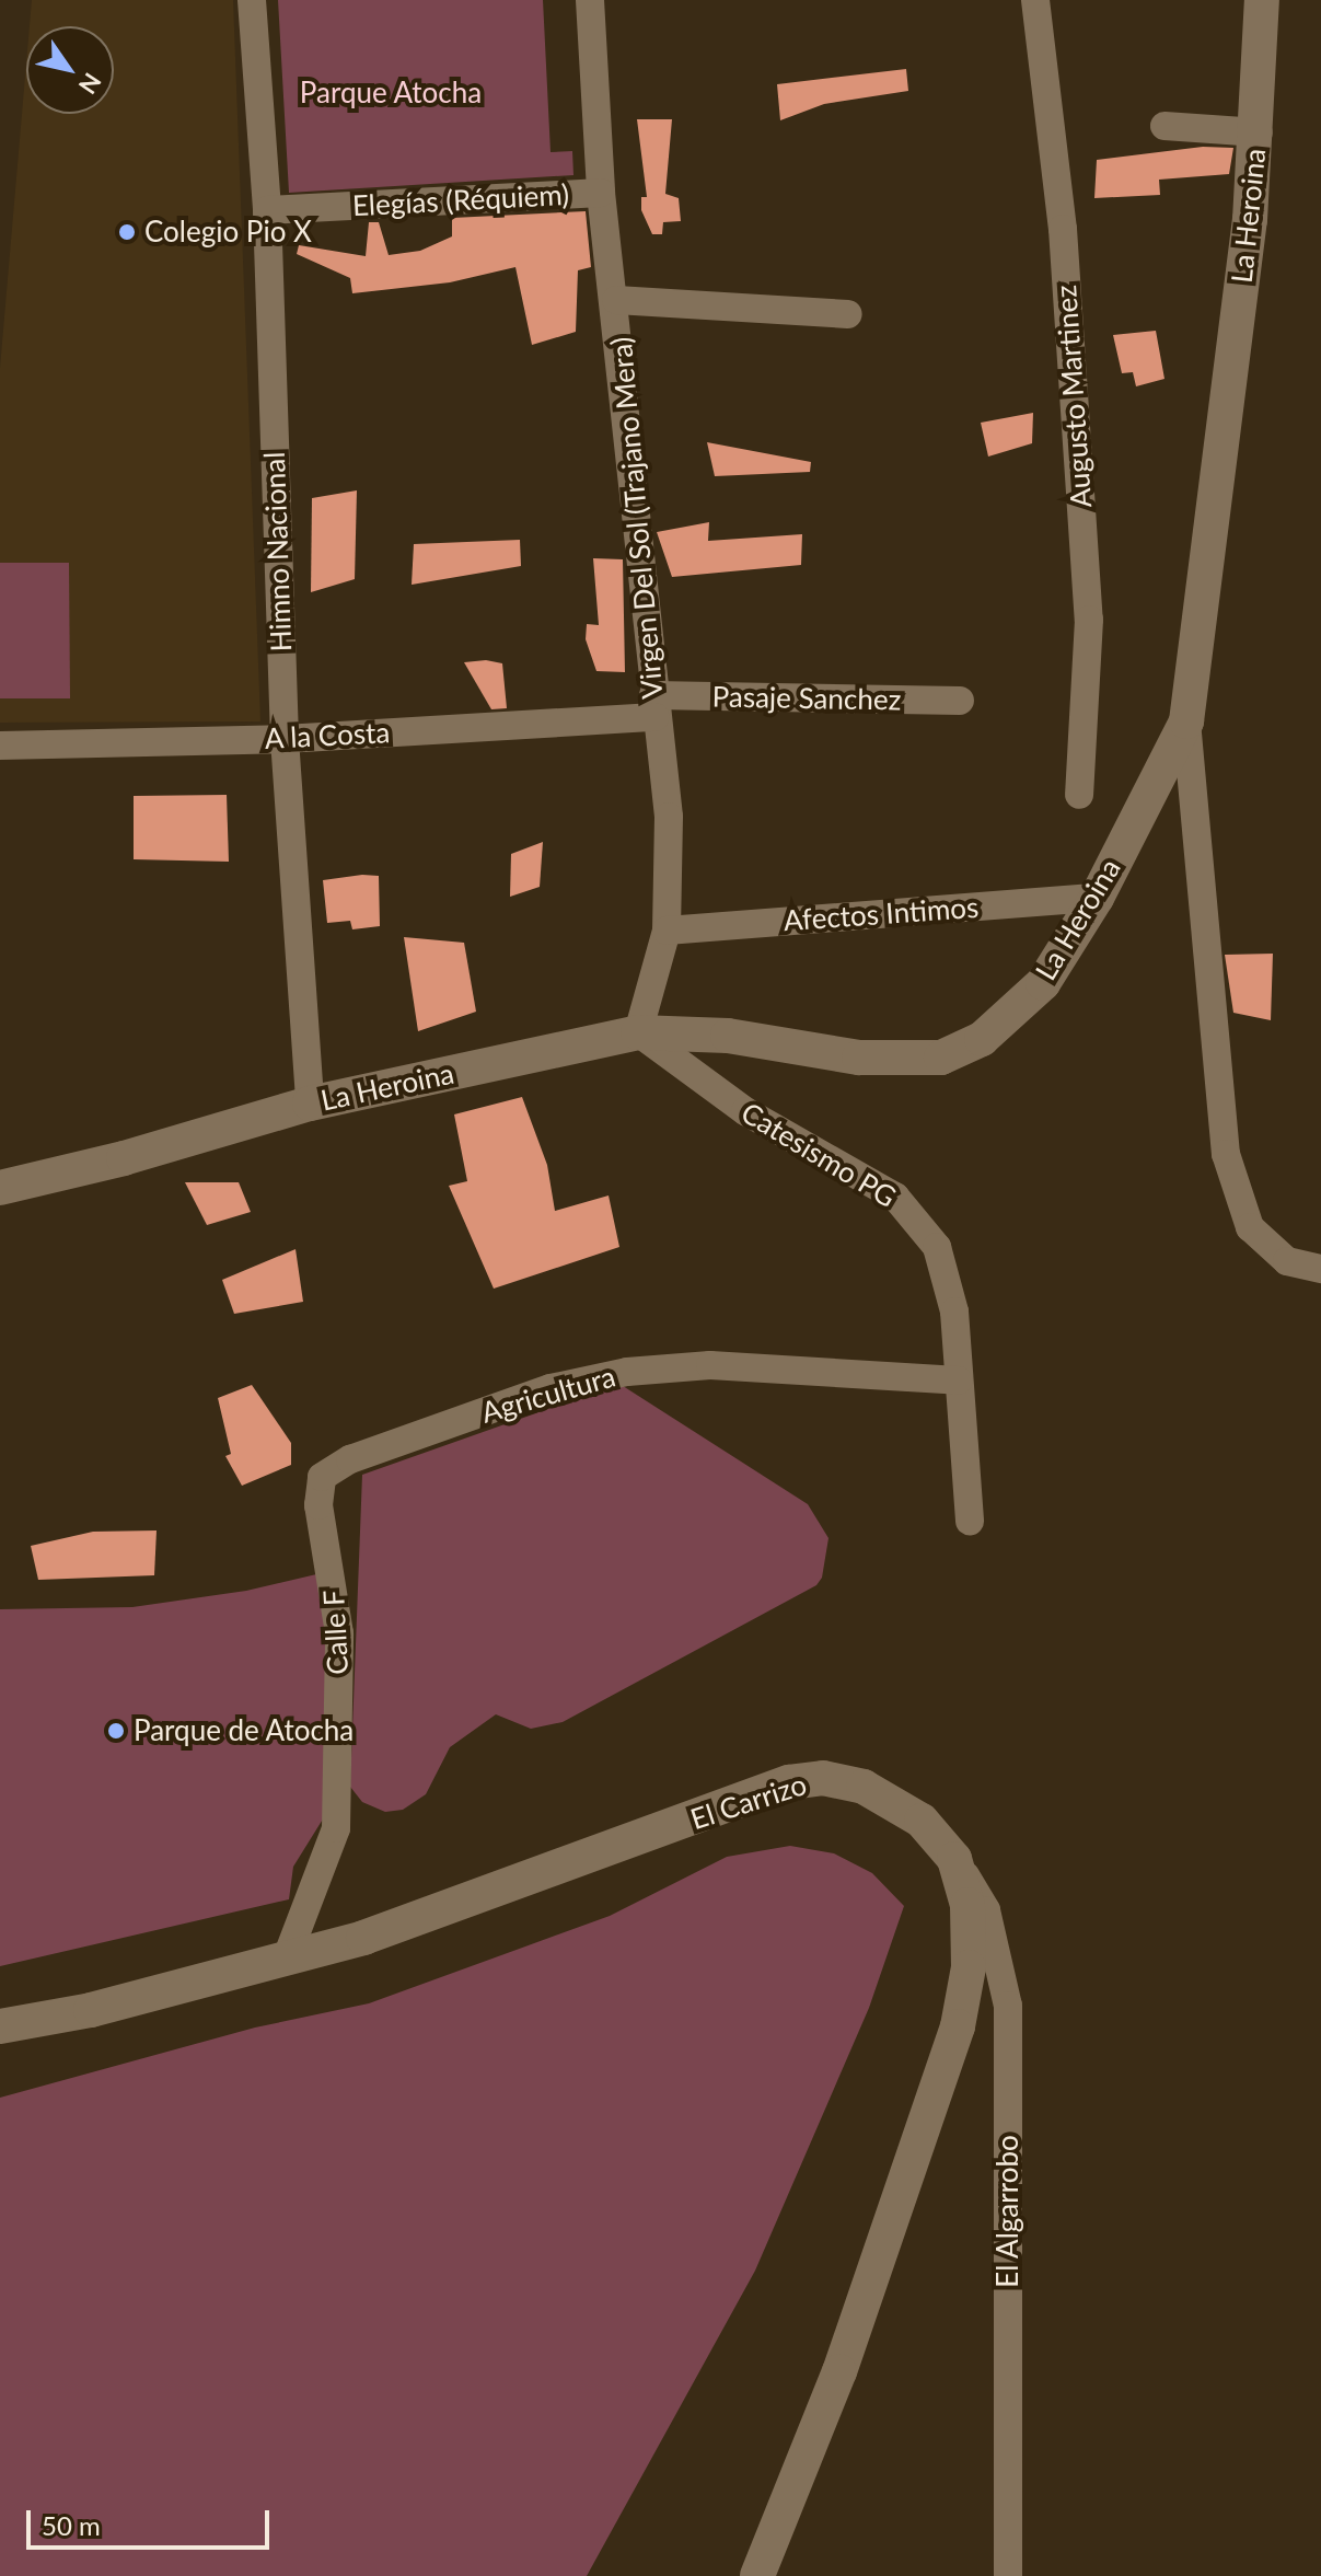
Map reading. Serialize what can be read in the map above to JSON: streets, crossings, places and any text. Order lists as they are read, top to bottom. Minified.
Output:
{"streets":{"street":["Elegías (Réquiem)","La Heroina","Augusto Martinez","Virgen Del Sol (Trajano Mera)","Himno Nacional","Pasaje Sanchez","A la Costa","Afectos Intimos","Catesismo PG","Agricultura","Calle F","El Carrizo","El Algarrobo"]},"crossings":[["Elegías (Réquiem)","Virgen Del Sol (Trajano Mera)"],["Elegías (Réquiem)","Himno Nacional"],["La Heroina","Virgen Del Sol (Trajano Mera)"],["La Heroina","Himno Nacional"],["La Heroina","Afectos Intimos"],["La Heroina","Catesismo PG"],["Virgen Del Sol (Trajano Mera)","Pasaje Sanchez"],["Virgen Del Sol (Trajano Mera)","A la Costa"],["Virgen Del Sol (Trajano Mera)","Afectos Intimos"],["Virgen Del Sol (Trajano Mera)","Catesismo PG"],["Himno Nacional","A la Costa"],["Pasaje Sanchez","A la Costa"],["Catesismo PG","Agricultura"],["Agricultura","Calle F"],["Calle F","El Carrizo"],["El Carrizo","El Algarrobo"]],"parks":["Parque Atocha"],"places":["Colegio Pio X","Parque de Atocha"],"scale_bar":"50 m","north":"bottom right"}
